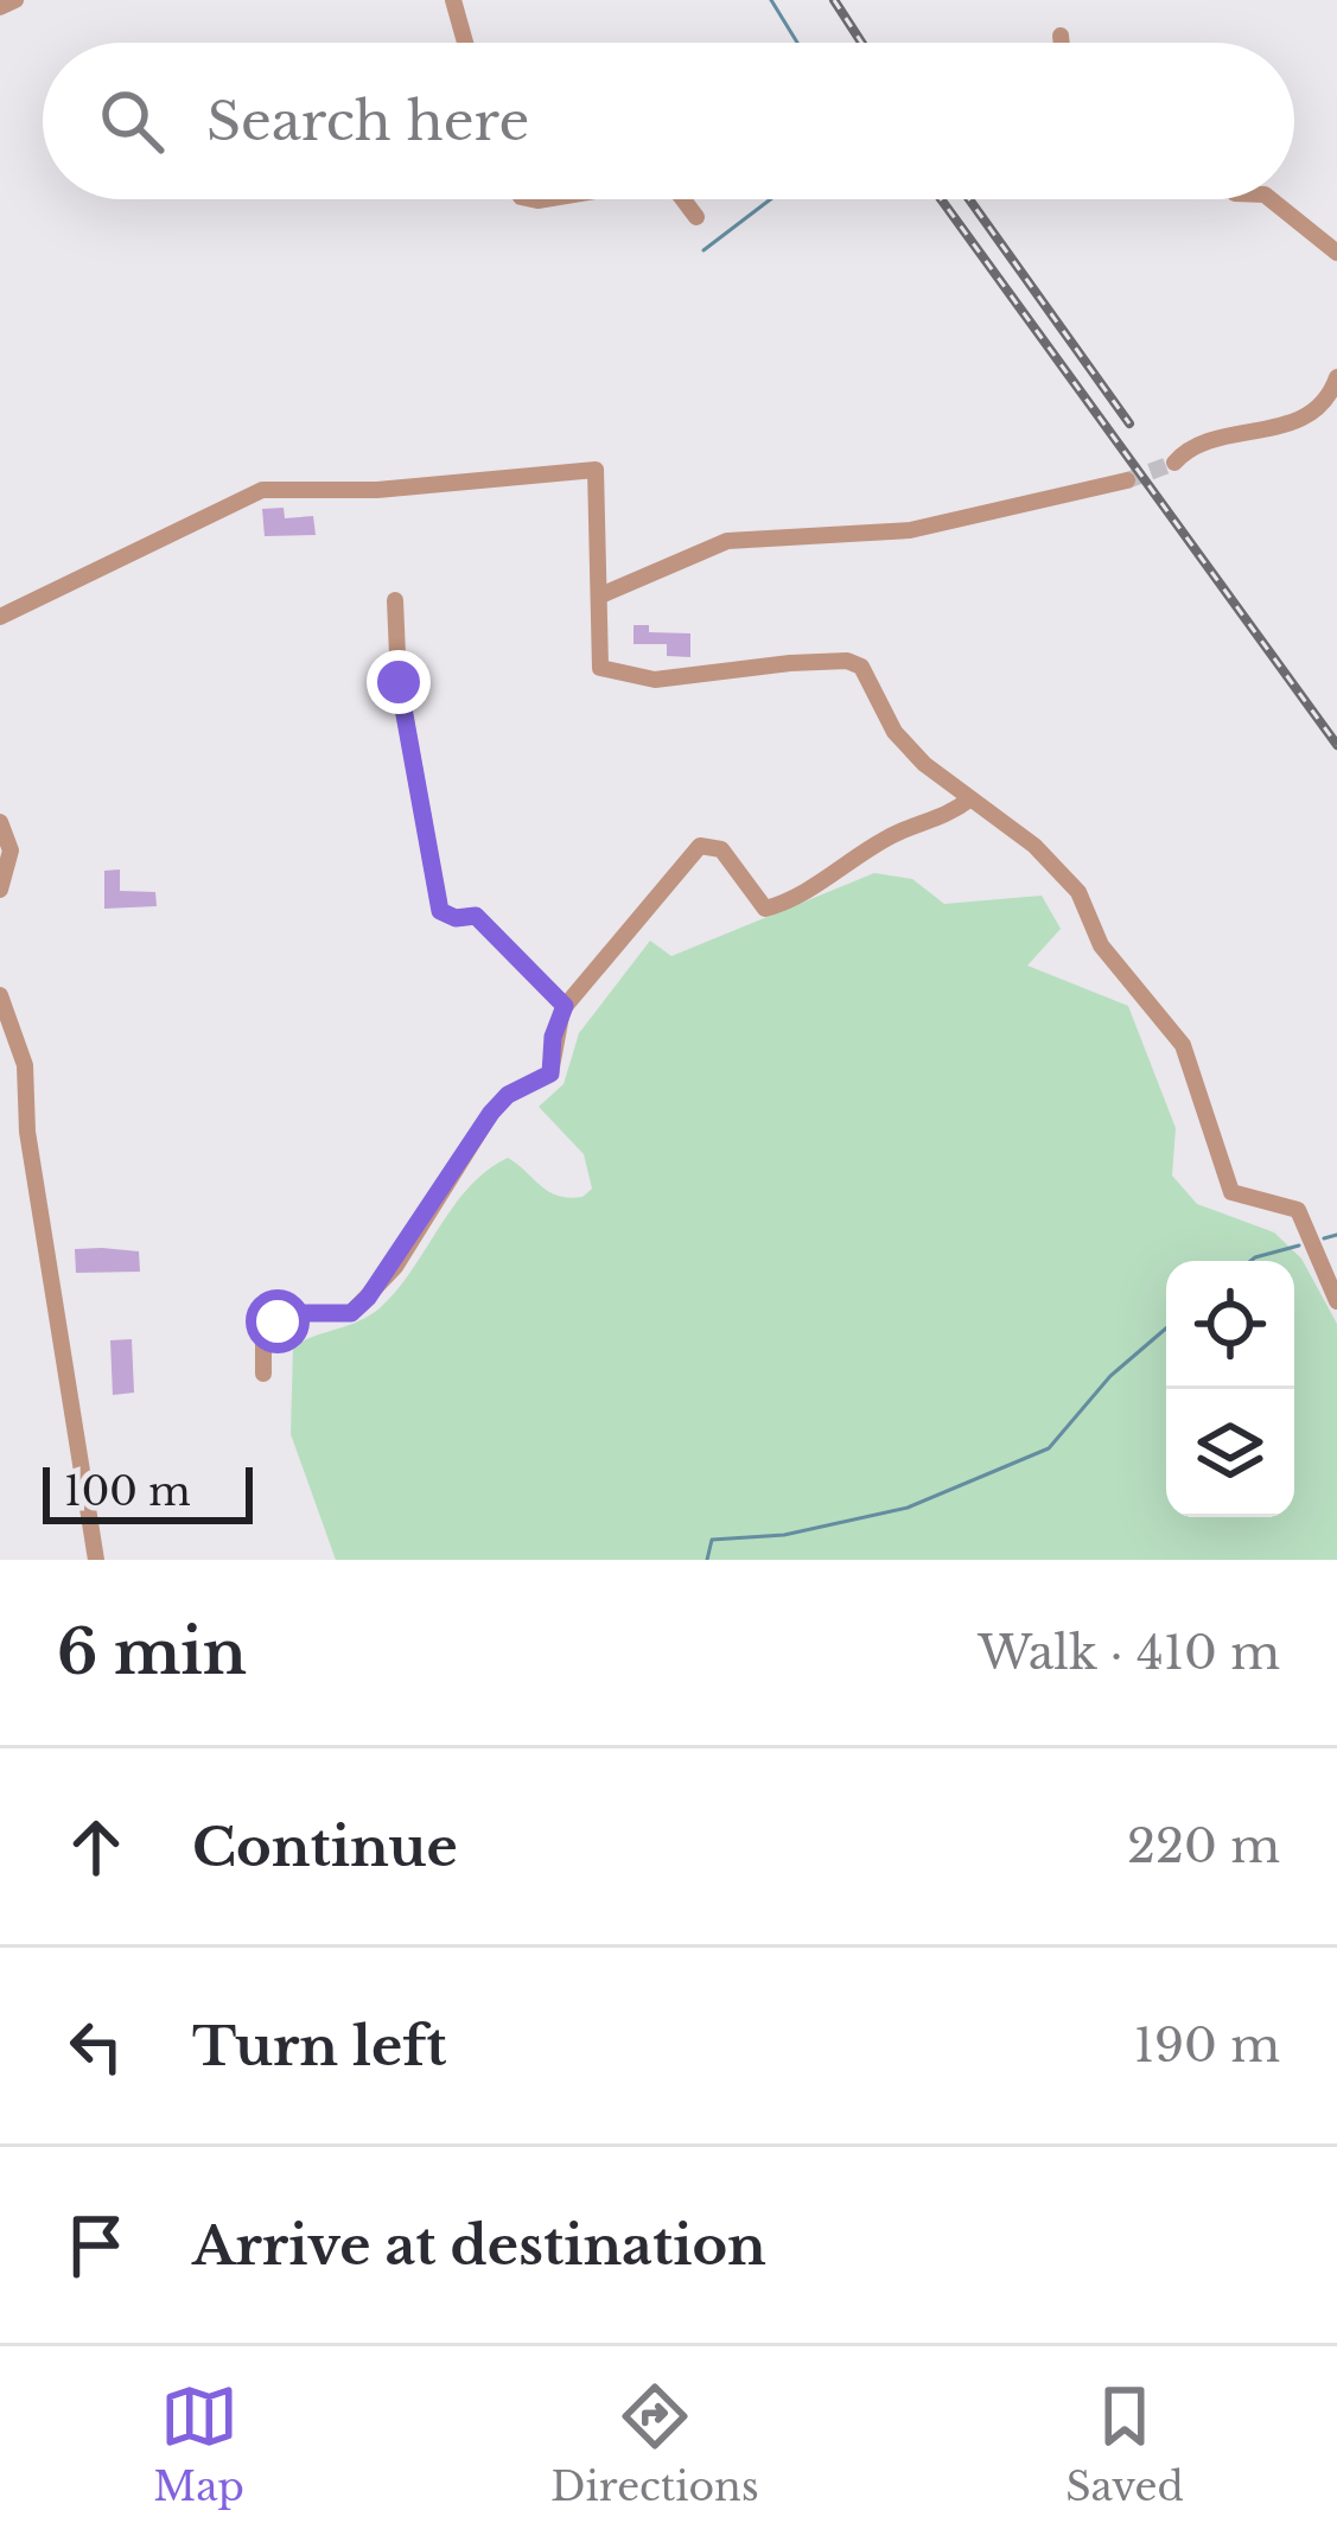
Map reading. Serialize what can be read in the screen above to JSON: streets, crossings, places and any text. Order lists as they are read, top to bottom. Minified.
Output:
{"scale_bar":"100 m","page":{"search":"Search here","scale":"100 m","heading":["6 min","Walk · 410 m"],"list":[["Continue","220 m"],["Turn left","190 m"],"Arrive at destination"],"nav":["Map","Directions","Saved"]}}
